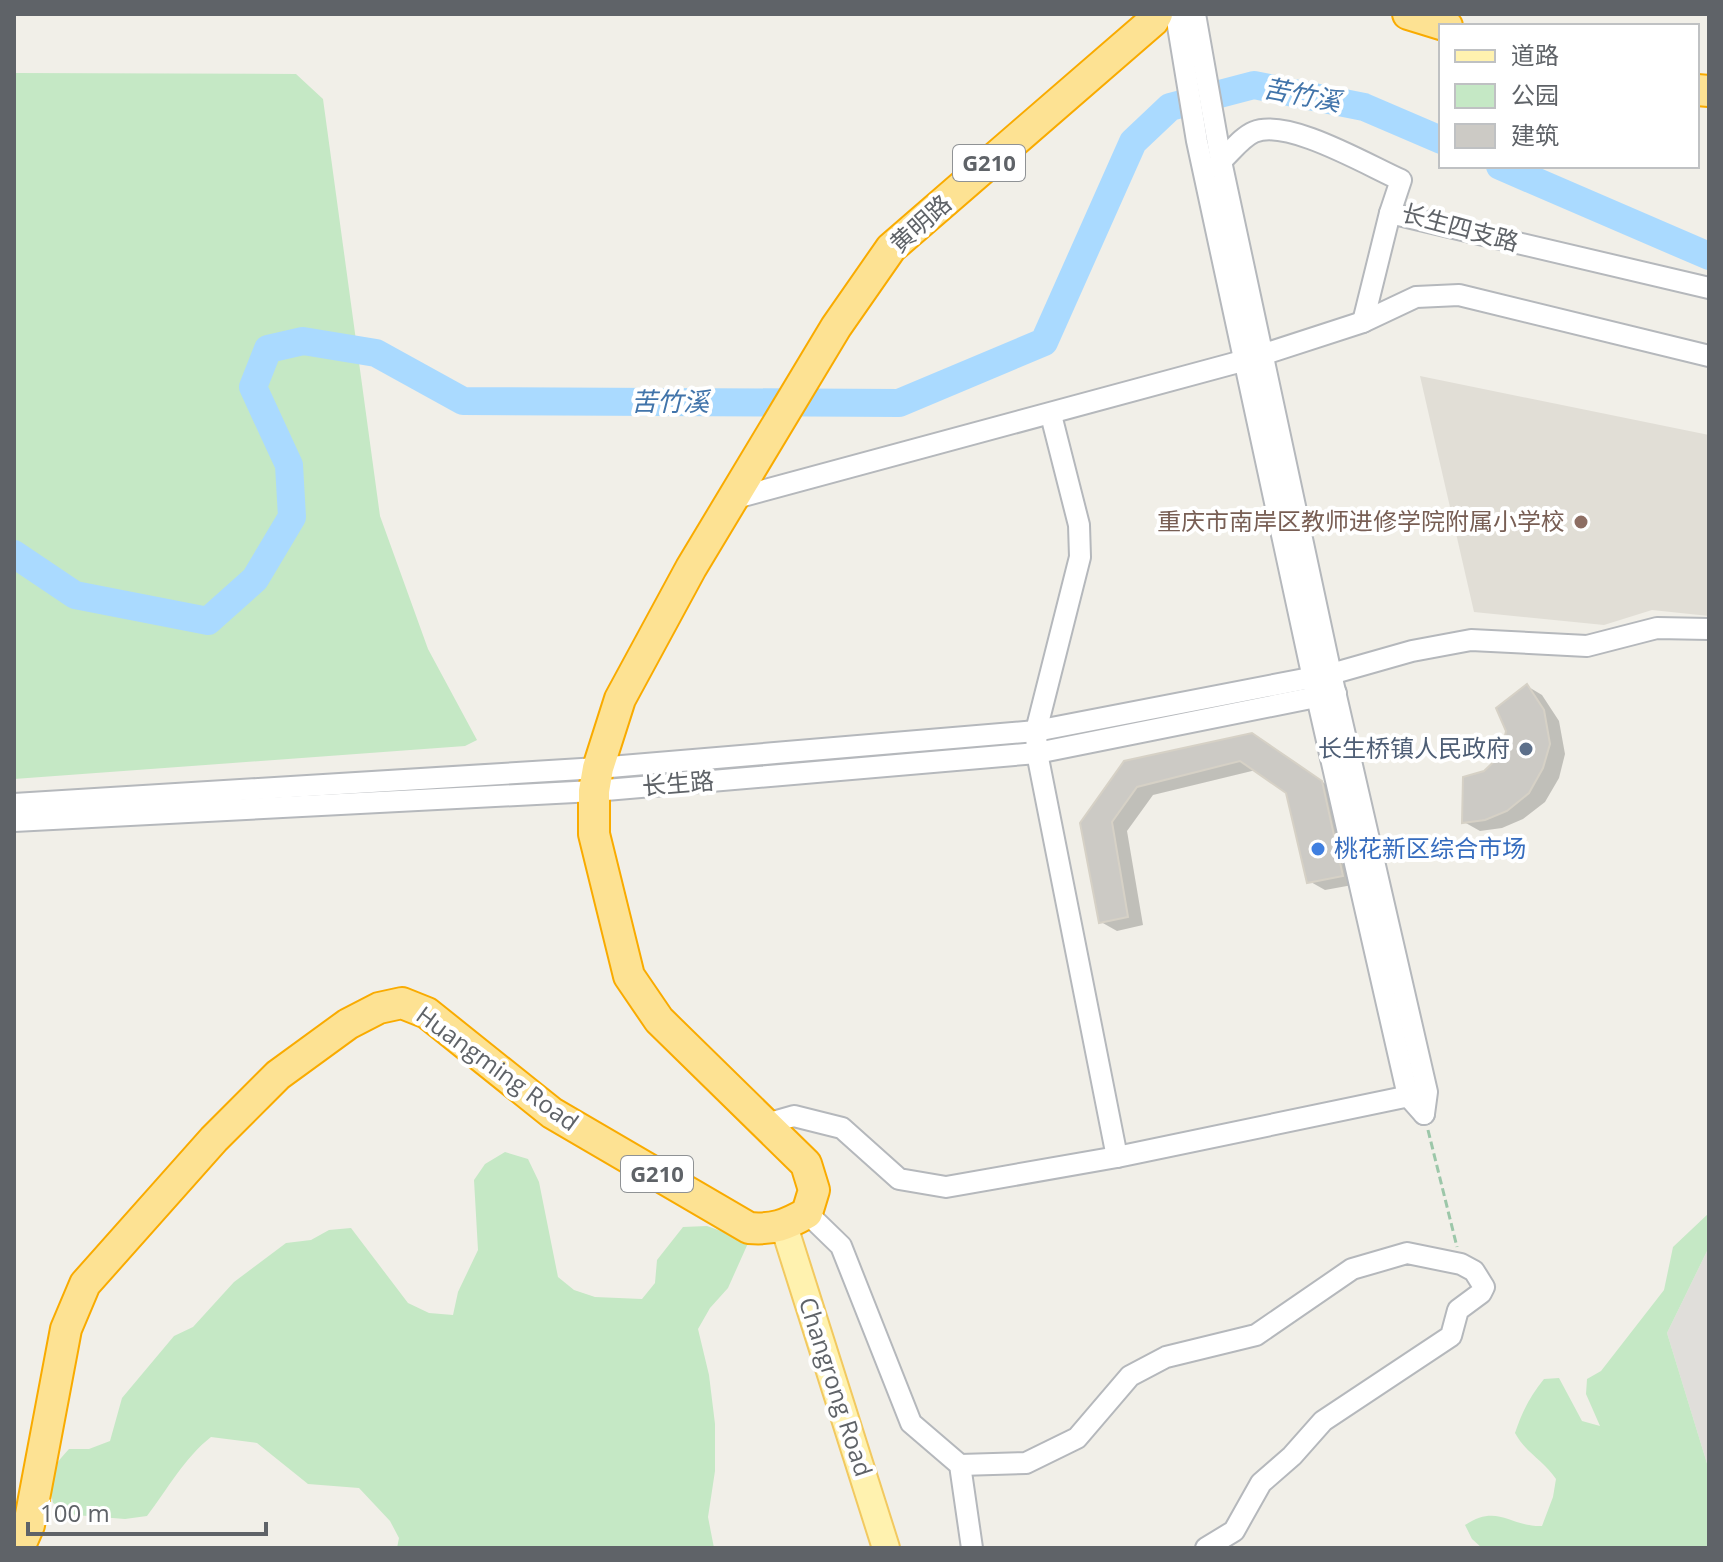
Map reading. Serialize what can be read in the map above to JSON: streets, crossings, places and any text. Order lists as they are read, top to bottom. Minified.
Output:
{"streets":{"highway":["G210","黄明路","Huangming Road"],"main road":["Changrong Road"],"street":["长生四支路","长生路"]},"crossings":[["G210","黄明路"],["G210","长生路"],["G210","Huangming Road"],["G210","Changrong Road"],["Huangming Road","Changrong Road"]],"water":["苦竹溪"],"places":["重庆市南岸区教师进修学院附属小学校","长生桥镇人民政府","桃花新区综合市场"],"legend":["道路","公园","建筑"],"scale_bar":"100 m"}
